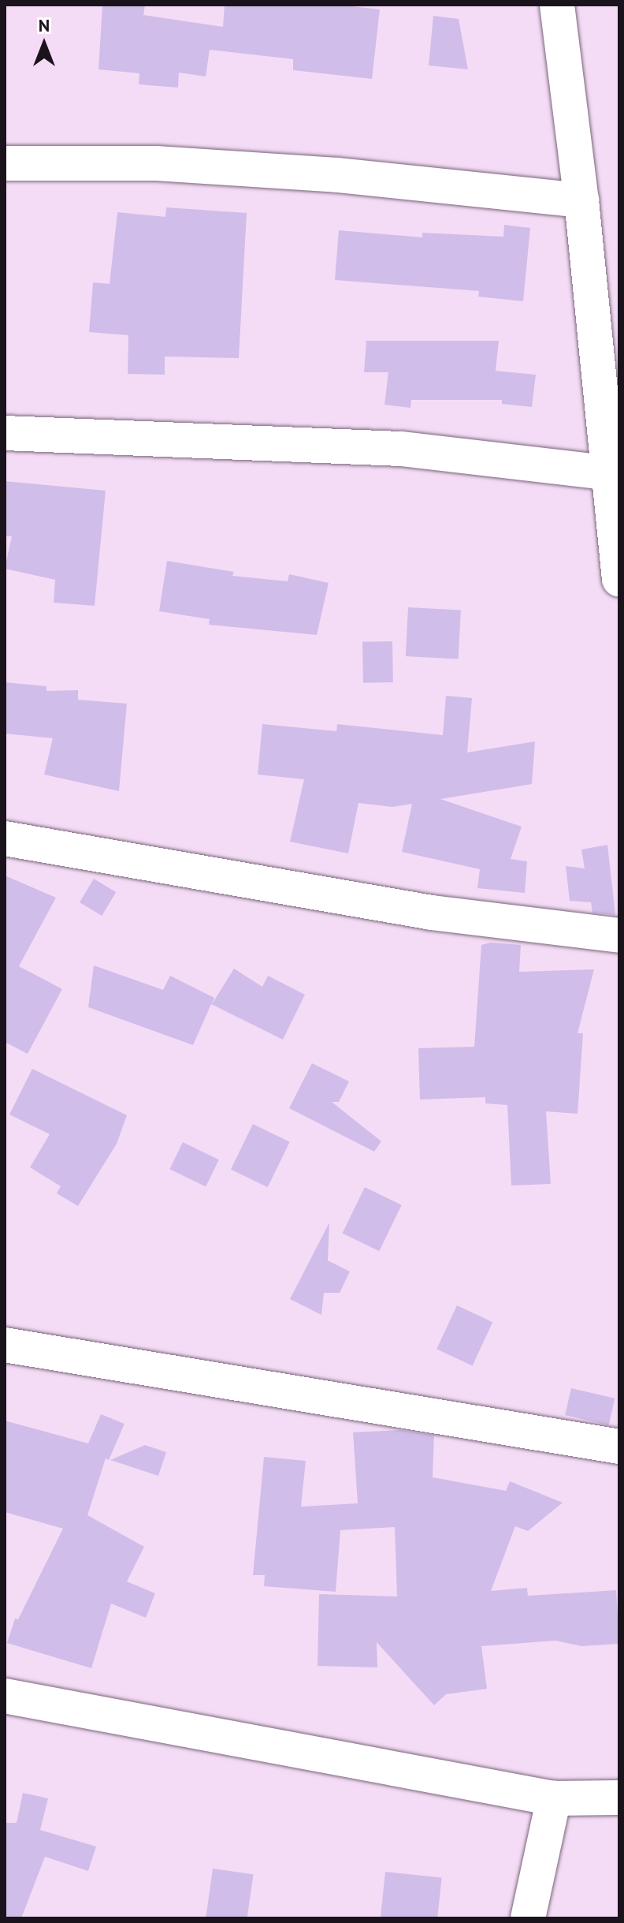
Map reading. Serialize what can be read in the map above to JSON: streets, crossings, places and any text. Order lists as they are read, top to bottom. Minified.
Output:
{"north":"top"}
